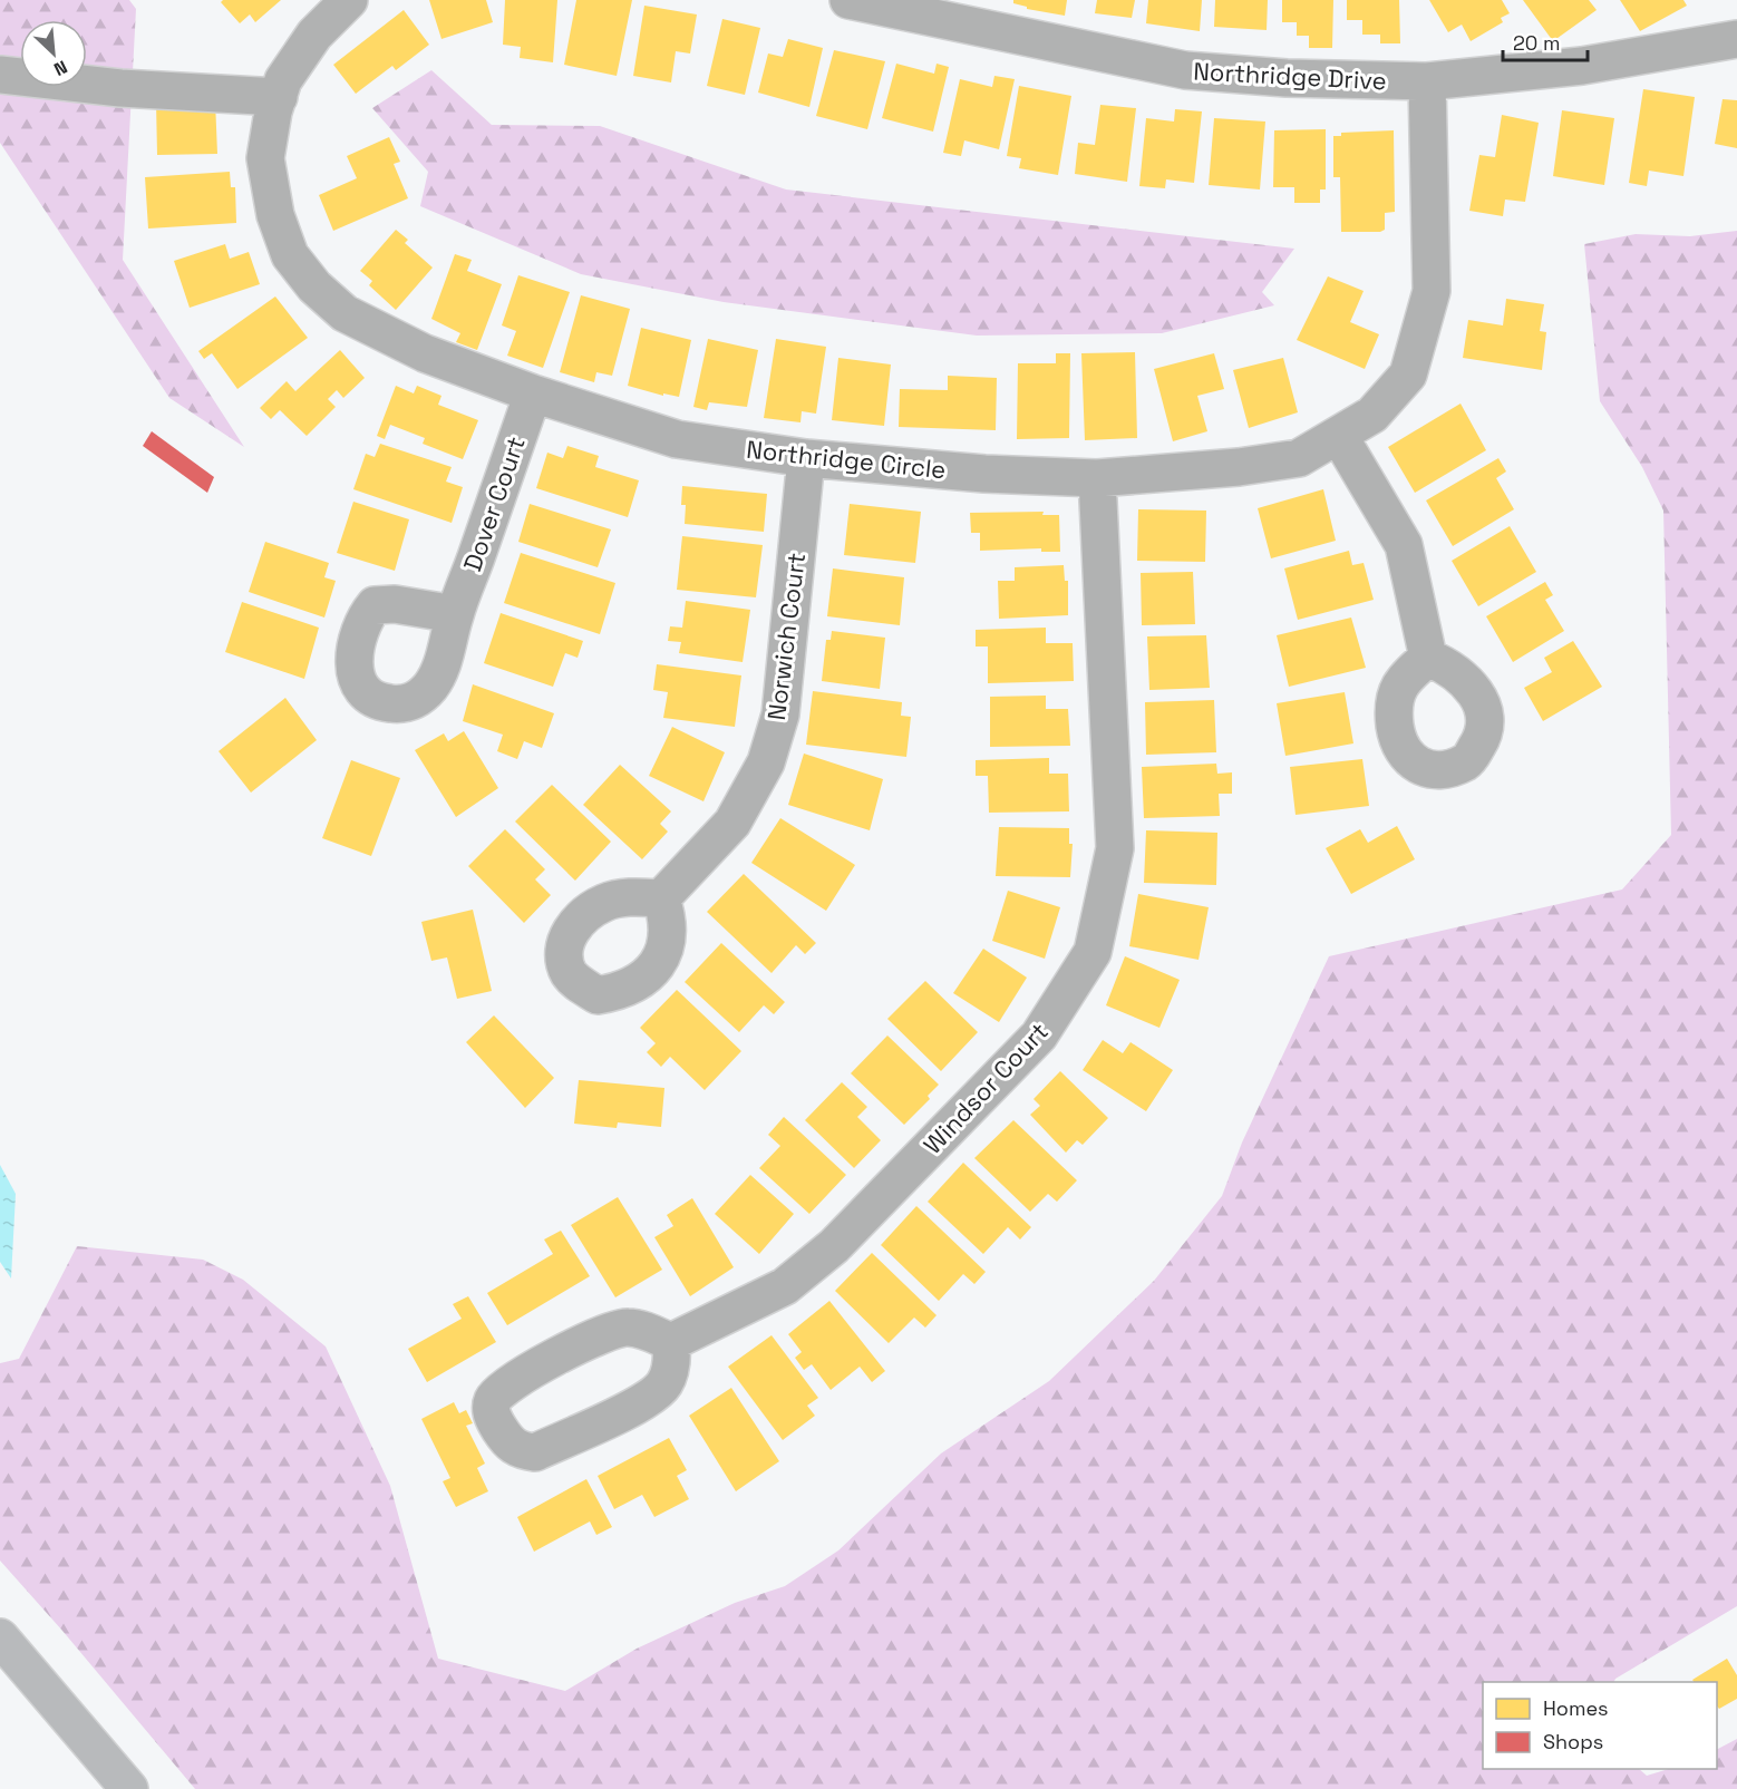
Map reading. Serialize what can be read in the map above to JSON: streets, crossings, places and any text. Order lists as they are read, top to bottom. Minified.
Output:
{"streets":{"street":["Northridge Drive","Northridge Circle","Dover Court","Norwich Court","Windsor Court"]},"crossings":[["Northridge Drive","Northridge Circle"],["Northridge Circle","Dover Court"],["Northridge Circle","Norwich Court"],["Northridge Circle","Windsor Court"]],"legend":["Homes","Shops"],"scale_bar":"20 m","north":"bottom right"}
